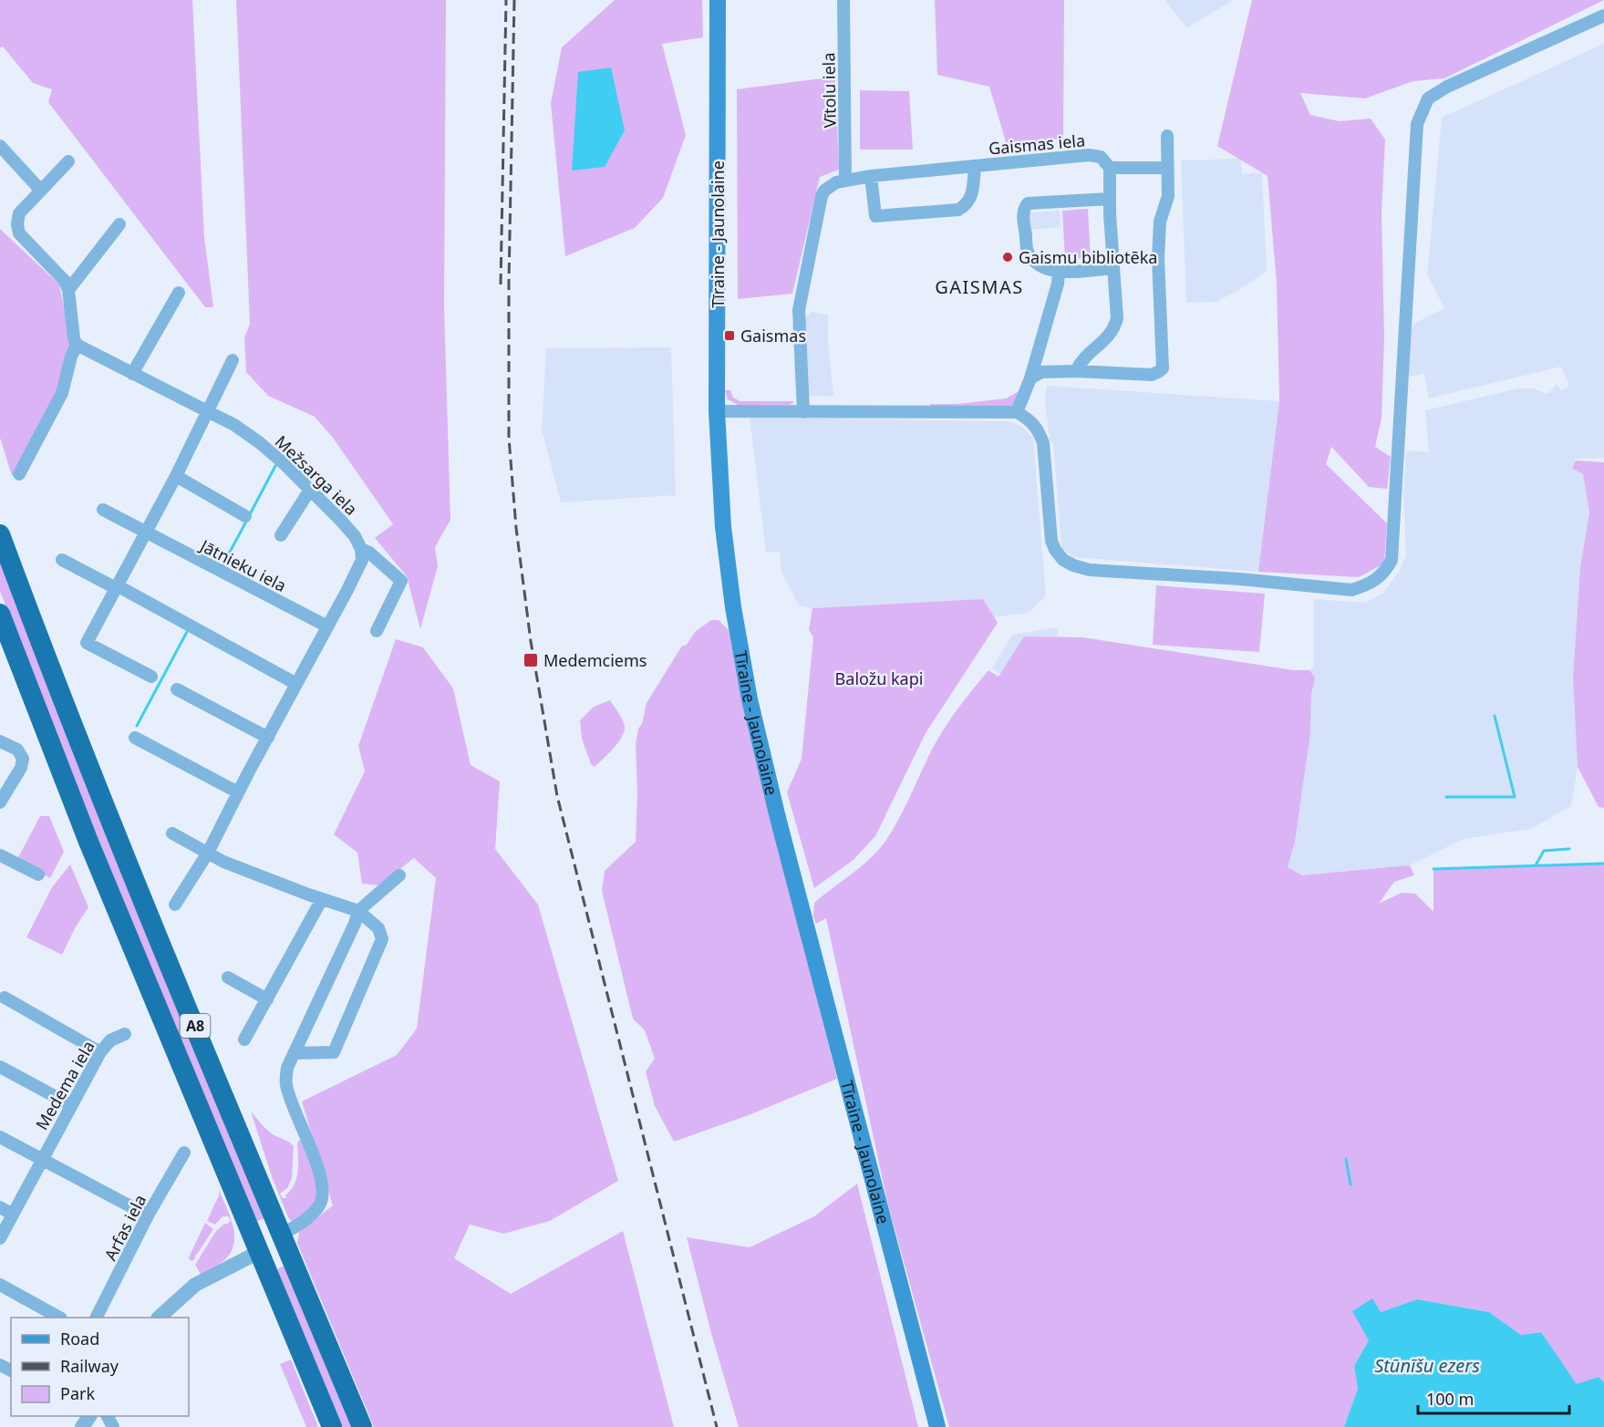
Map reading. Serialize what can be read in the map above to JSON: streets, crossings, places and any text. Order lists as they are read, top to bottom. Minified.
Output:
{"streets":{"highway":["A8"],"main road":["Tīraine - Jaunolaine"],"street":["Vītolu iela","Gaismas iela","Mežsarga iela","Jātnieku iela","Medema iela","Arfas iela"]},"crossings":[["Vītolu iela","Gaismas iela"]],"districts":["GAISMAS"],"water":["Stūnīšu ezers"],"parks":["Baložu kapi"],"places":{"other":["Gaismu bibliotēka"],"transit":["Gaismas","Medemciems"]},"legend":["Road","Railway","Park"],"scale_bar":"100 m"}
